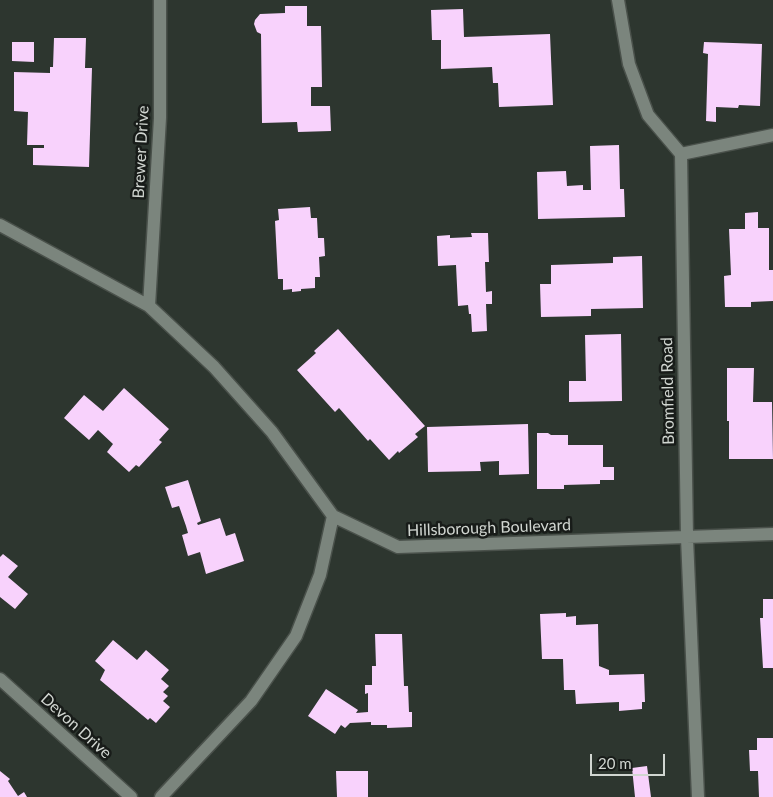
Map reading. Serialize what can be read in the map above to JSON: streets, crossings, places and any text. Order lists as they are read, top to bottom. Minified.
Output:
{"streets":{"street":["Brewer Drive","Bromfield Road","Hillsborough Boulevard","Devon Drive"]},"crossings":[["Brewer Drive","Hillsborough Boulevard"],["Bromfield Road","Hillsborough Boulevard"]],"scale_bar":"20 m"}
